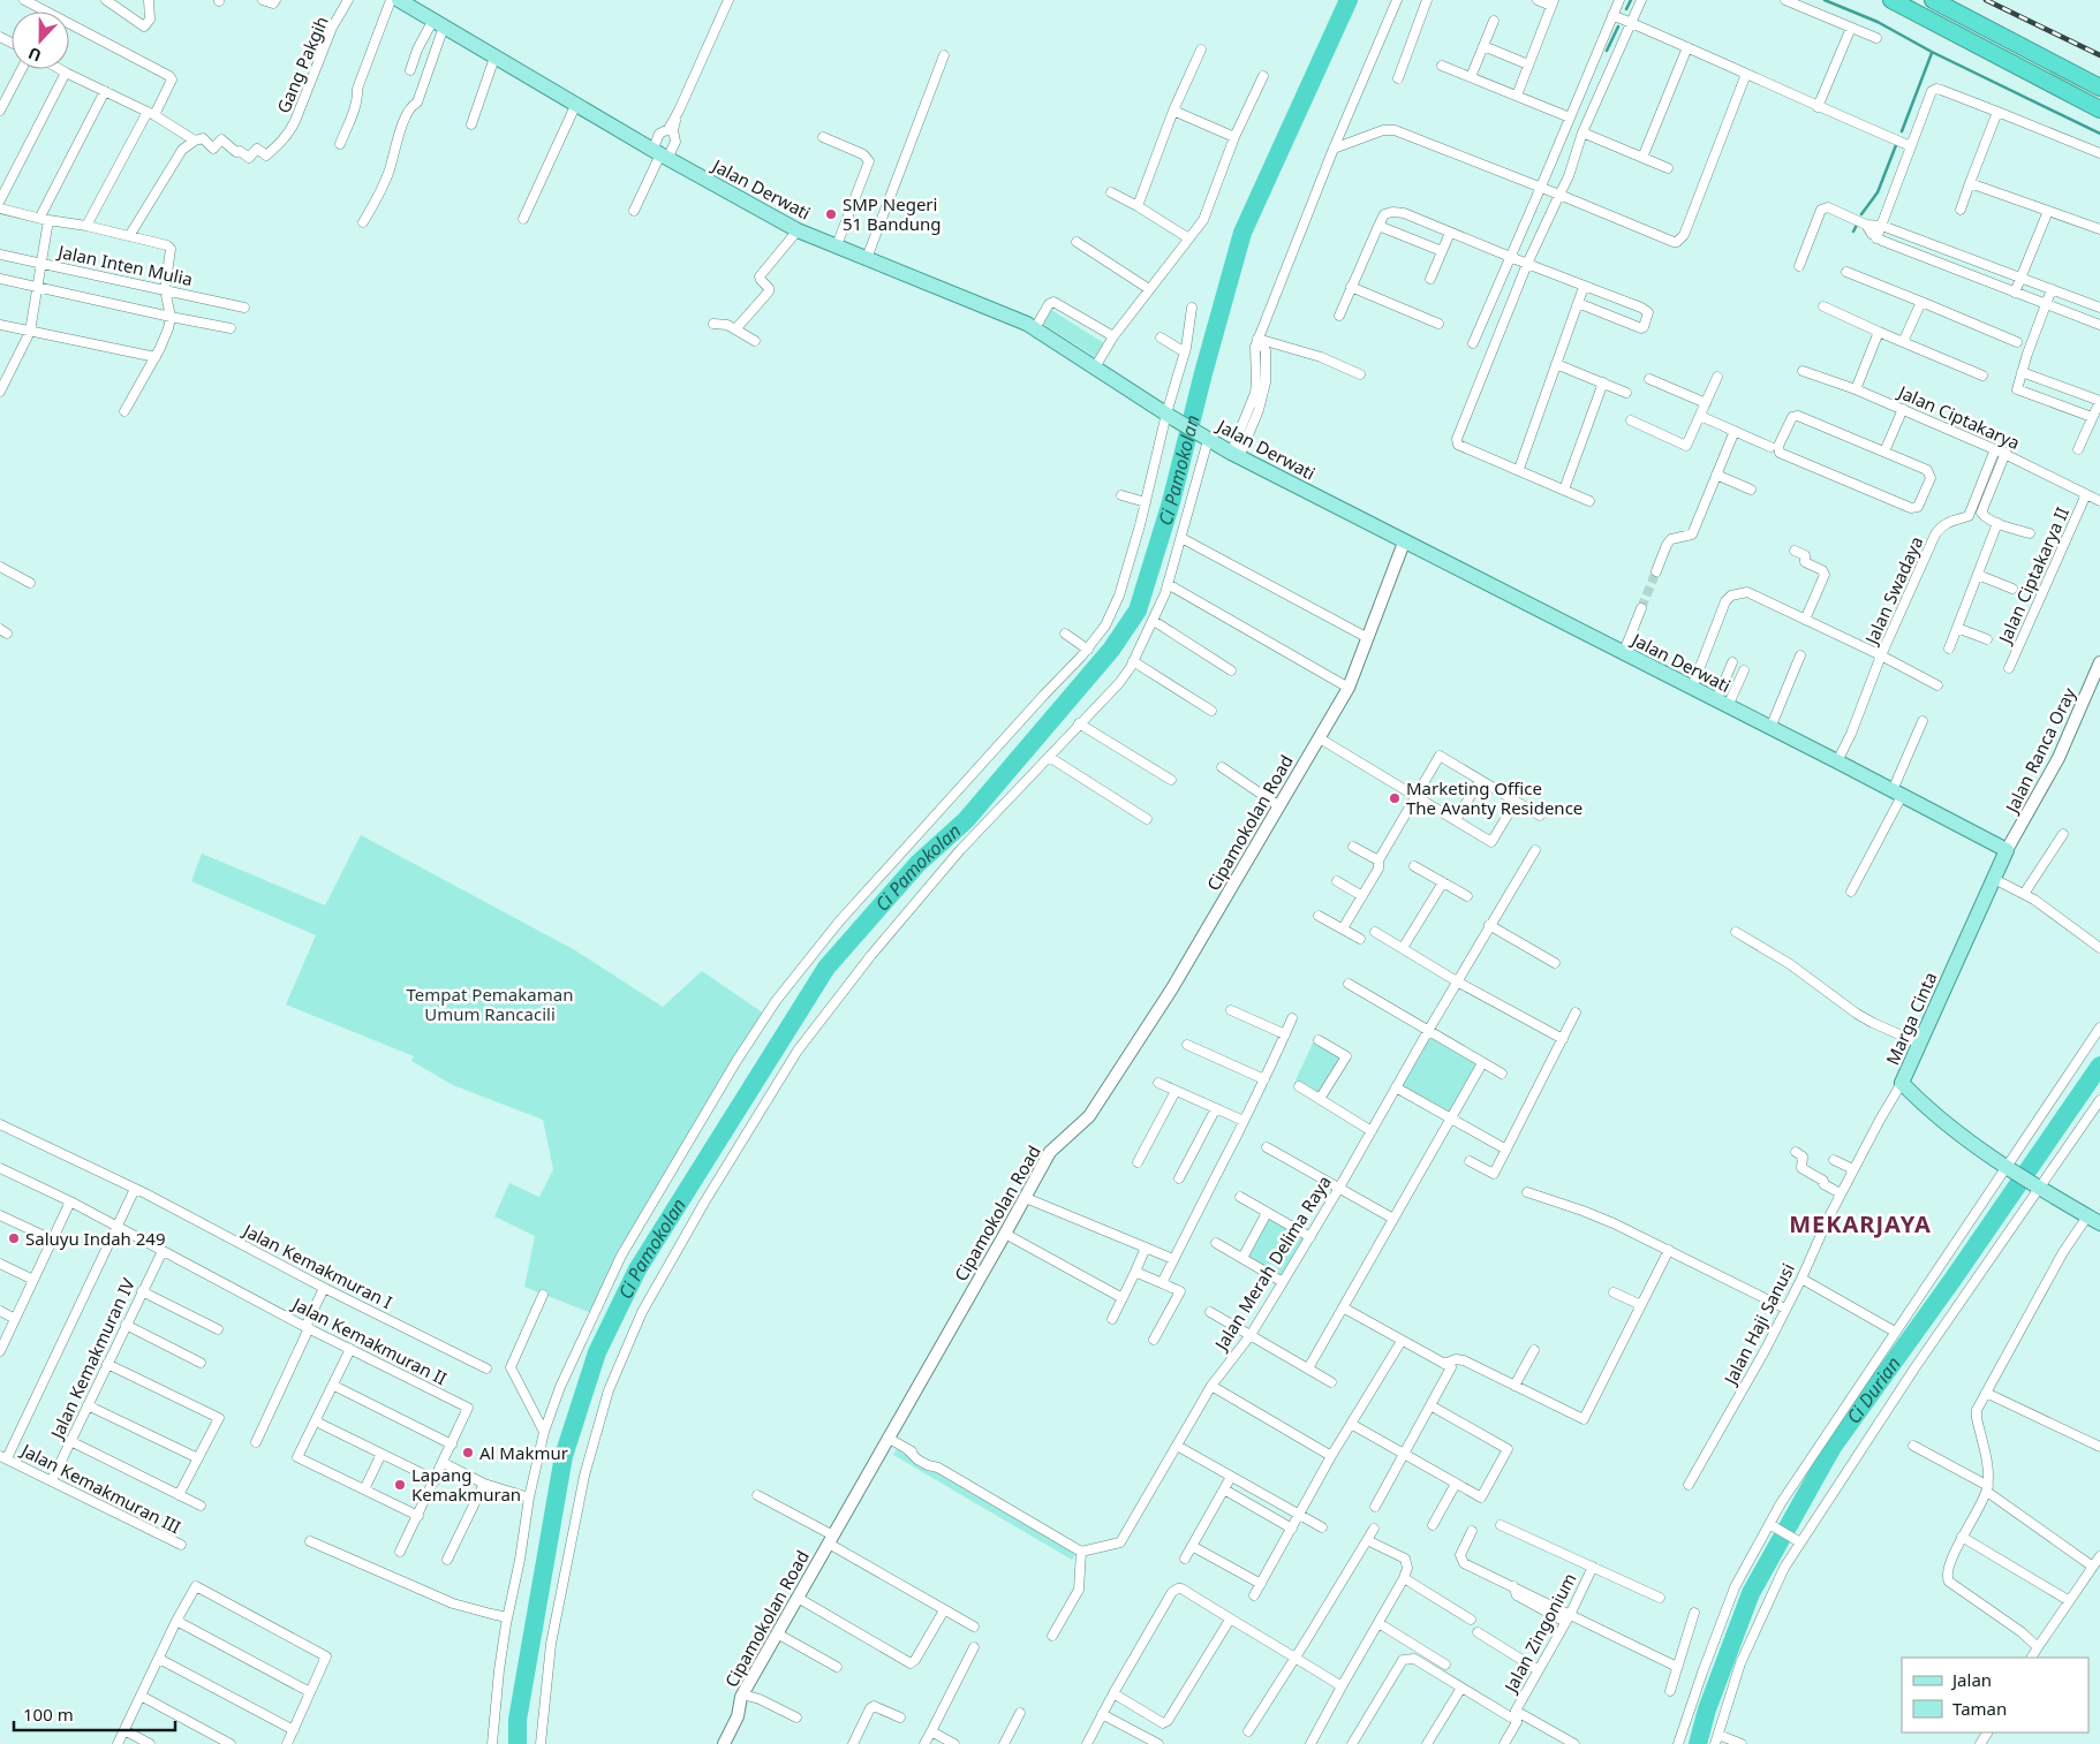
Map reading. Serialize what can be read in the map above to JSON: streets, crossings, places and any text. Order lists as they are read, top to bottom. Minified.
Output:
{"streets":{"main road":["Jalan Derwati","Marga Cinta"],"street":["Gang Pakgih","Jalan Inten Mulia","Jalan Ciptakarya","Jalan Ciptakarya II","Jalan Swadaya","Jalan Ranca Oray","Cipamokolan Road","Jalan Merah Delima Raya","Jalan Kemakmuran I","Jalan Haji Sanusi","Jalan Kemakmuran II","Jalan Kemakmuran IV","Jalan Kemakmuran III","Jalan Zingonium"]},"crossings":[["Jalan Derwati","Jalan Swadaya"],["Jalan Derwati","Jalan Ranca Oray"],["Jalan Derwati","Cipamokolan Road"],["Jalan Derwati","Marga Cinta"],["Jalan Ciptakarya","Jalan Ciptakarya II"],["Jalan Ciptakarya","Jalan Swadaya"],["Jalan Ranca Oray","Marga Cinta"],["Marga Cinta","Jalan Haji Sanusi"],["Jalan Kemakmuran II","Jalan Kemakmuran IV"],["Jalan Kemakmuran IV","Jalan Kemakmuran III"]],"districts":["MEKARJAYA"],"water":["Ci Pamokolan","Ci Durian"],"parks":["Tempat Pemakaman Umum Rancacili"],"places":["SMP Negeri 51 Bandung","Marketing Office The Avanty Residence","Saluyu Indah 249","Al Makmur","Lapang Kemakmuran"],"legend":["Jalan","Taman"],"scale_bar":"100 m","north":"bottom"}
